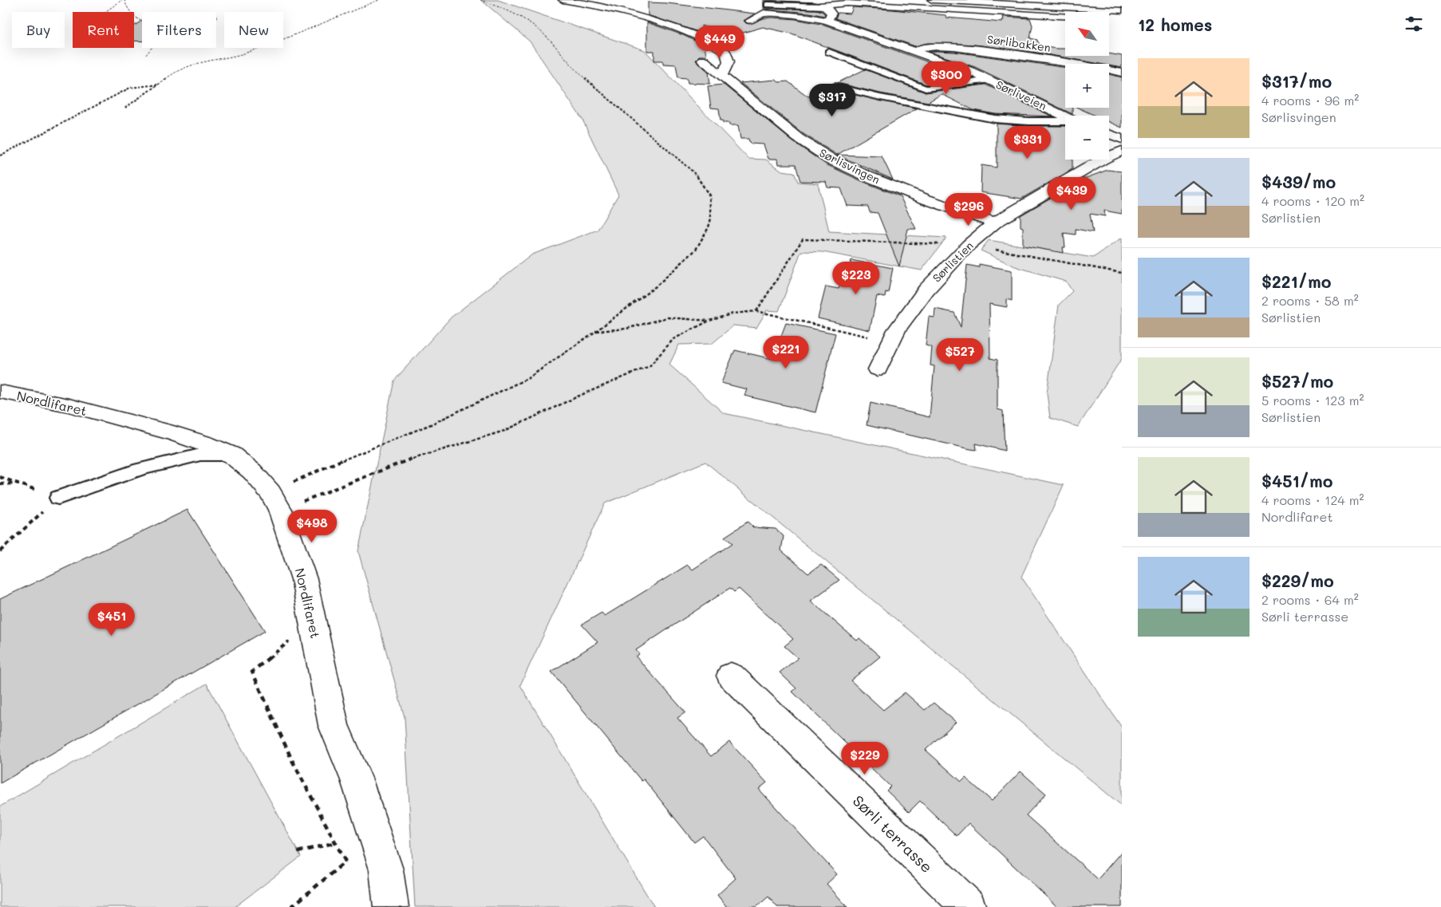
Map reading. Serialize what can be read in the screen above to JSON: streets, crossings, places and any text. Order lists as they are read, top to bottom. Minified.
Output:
{"streets":{"street":["Sørlibakken","Sørliveien","Sørlisvingen","Sørlistien","Nordlifaret","Sørli terrasse"]},"crossings":[["Sørlibakken","Sørliveien"],["Sørlisvingen","Sørlistien"]],"north":"top left","page":{"heading":"12 homes","map_buttons":["+","−"],"chip":["Buy","Rent","Filters","New"],"price":["$449","$300","$317","$331","$439","$296","$223","$221","$527","$498","$451","$229"],"list":[{"name":"$317/mo","note":"4 rooms · 96 m² · Sørlisvingen"},{"name":"$439/mo","note":"4 rooms · 120 m² · Sørlistien"},{"name":"$221/mo","note":"2 rooms · 58 m² · Sørlistien"},{"name":"$527/mo","note":"5 rooms · 123 m² · Sørlistien"},{"name":"$451/mo","note":"4 rooms · 124 m² · Nordlifaret"},{"name":"$229/mo","note":"2 rooms · 64 m² · Sørli terrasse"}]}}
